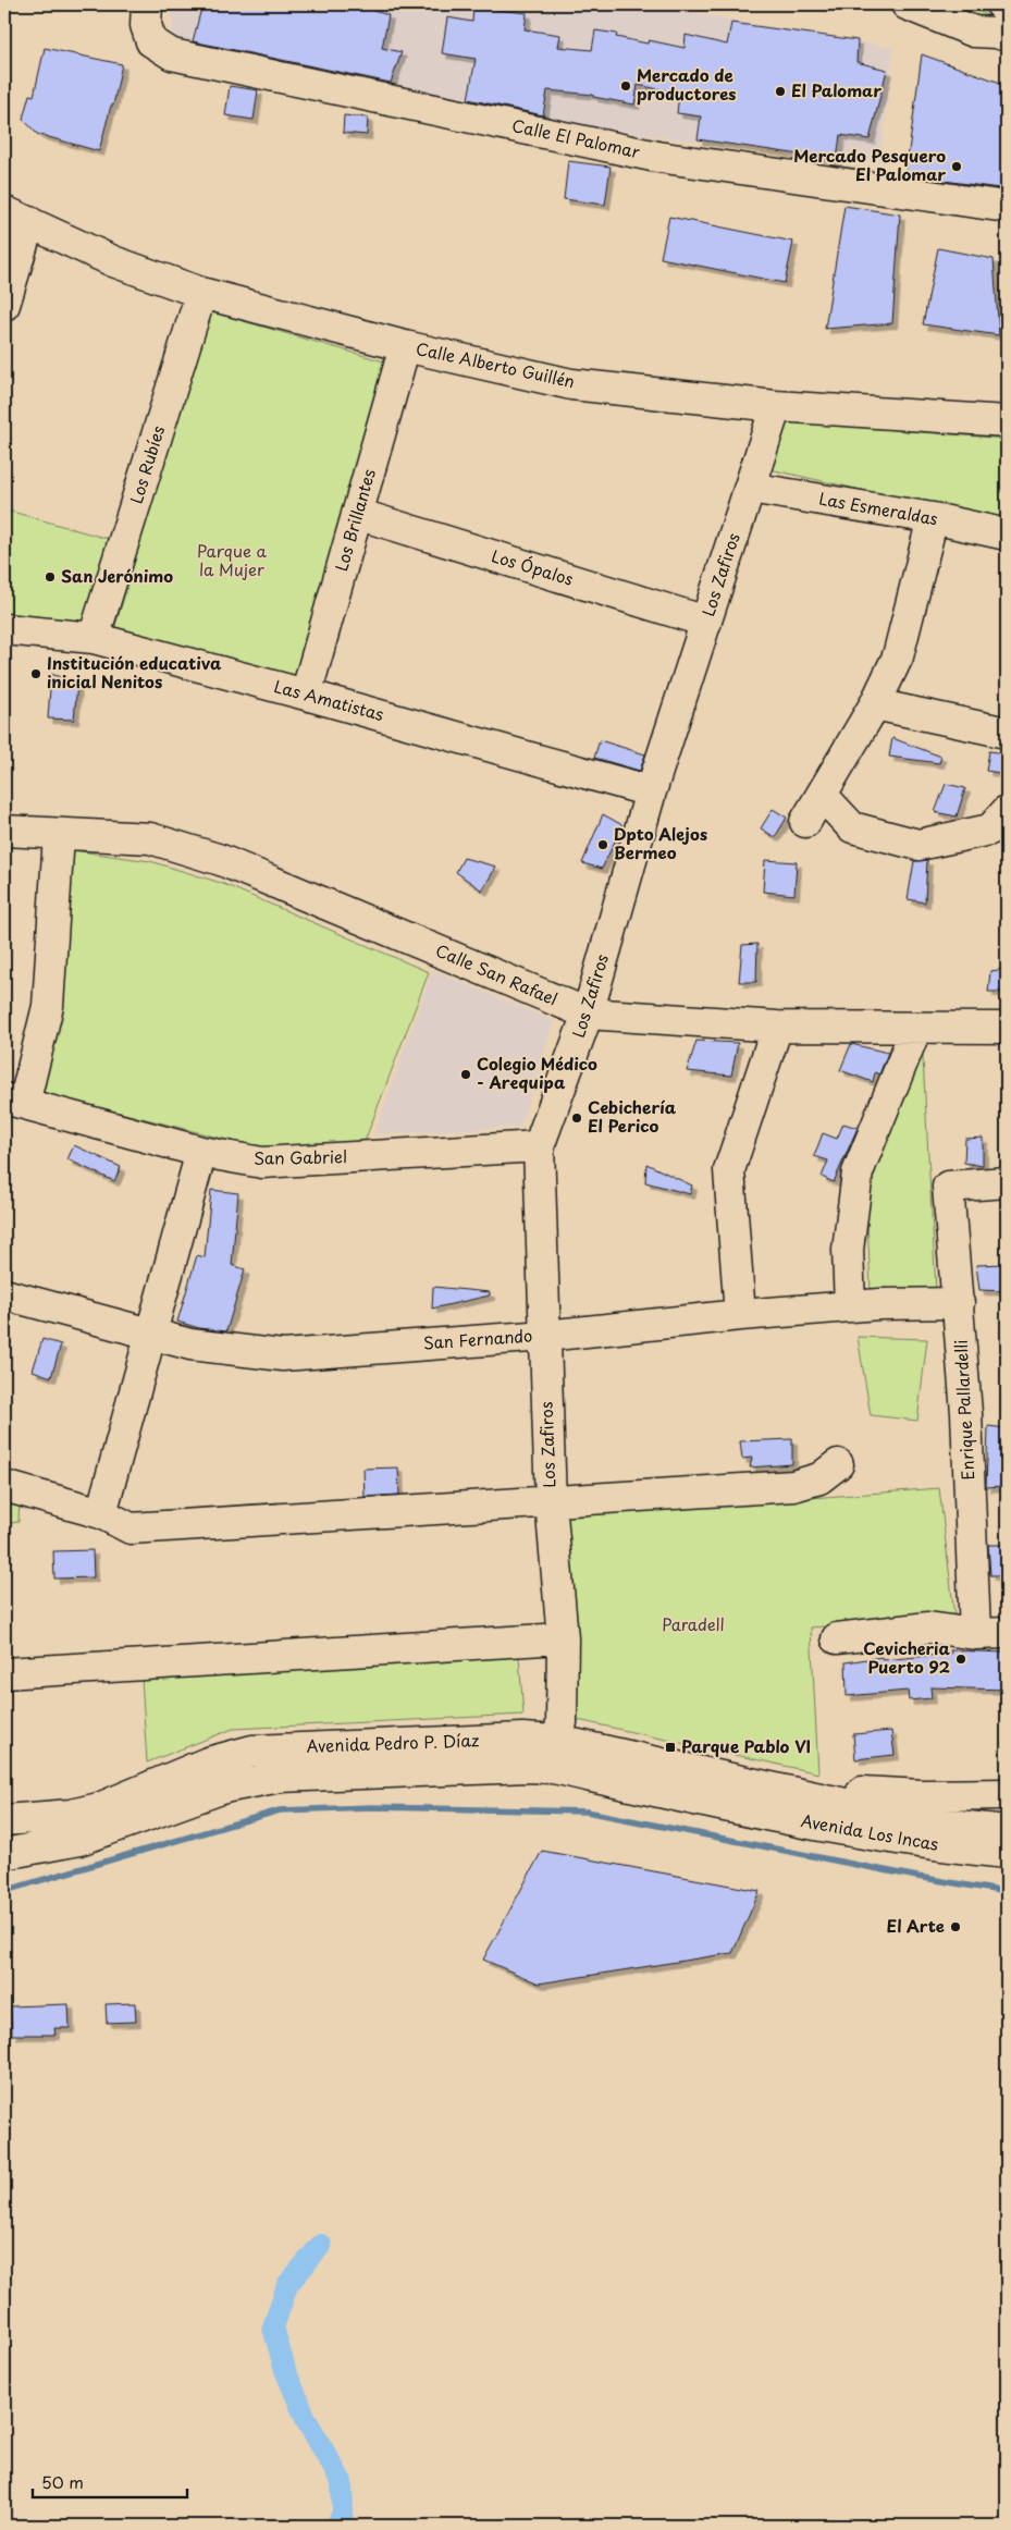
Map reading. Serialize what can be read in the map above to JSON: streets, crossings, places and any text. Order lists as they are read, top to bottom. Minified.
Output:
{"streets":{"street":["Calle El Palomar","Calle Alberto Guillén","Los Rubíes","Las Esmeraldas","Los Brillantes","Los Ópalos","Los Zafiros","Las Amatistas","Calle San Rafael","San Gabriel","San Fernando","Enrique Pallardelli","Avenida Pedro P. Díaz","Avenida Los Incas"]},"crossings":[["Calle Alberto Guillén","Los Rubíes"],["Calle Alberto Guillén","Los Brillantes"],["Calle Alberto Guillén","Los Zafiros"],["Los Rubíes","Las Amatistas"],["Las Esmeraldas","Los Zafiros"],["Los Brillantes","Los Ópalos"],["Los Brillantes","Las Amatistas"],["Los Ópalos","Los Zafiros"],["Los Zafiros","Las Amatistas"],["Los Zafiros","Calle San Rafael"],["Los Zafiros","San Gabriel"],["Los Zafiros","San Fernando"],["Los Zafiros","Avenida Pedro P. Díaz"],["San Fernando","Enrique Pallardelli"],["Avenida Pedro P. Díaz","Avenida Los Incas"]],"parks":["Parque a la Mujer","Paradell"],"places":{"other":["Mercado de productores","El Palomar","Mercado Pesquero El Palomar","San Jerónimo","Institución educativa inicial Nenitos","Dpto Alejos Bermeo","Colegio Médico - Arequipa","Cebichería El Perico","Cevicheria Puerto 92","El Arte"],"transit":["Parque Pablo VI"]},"scale_bar":"50 m"}
